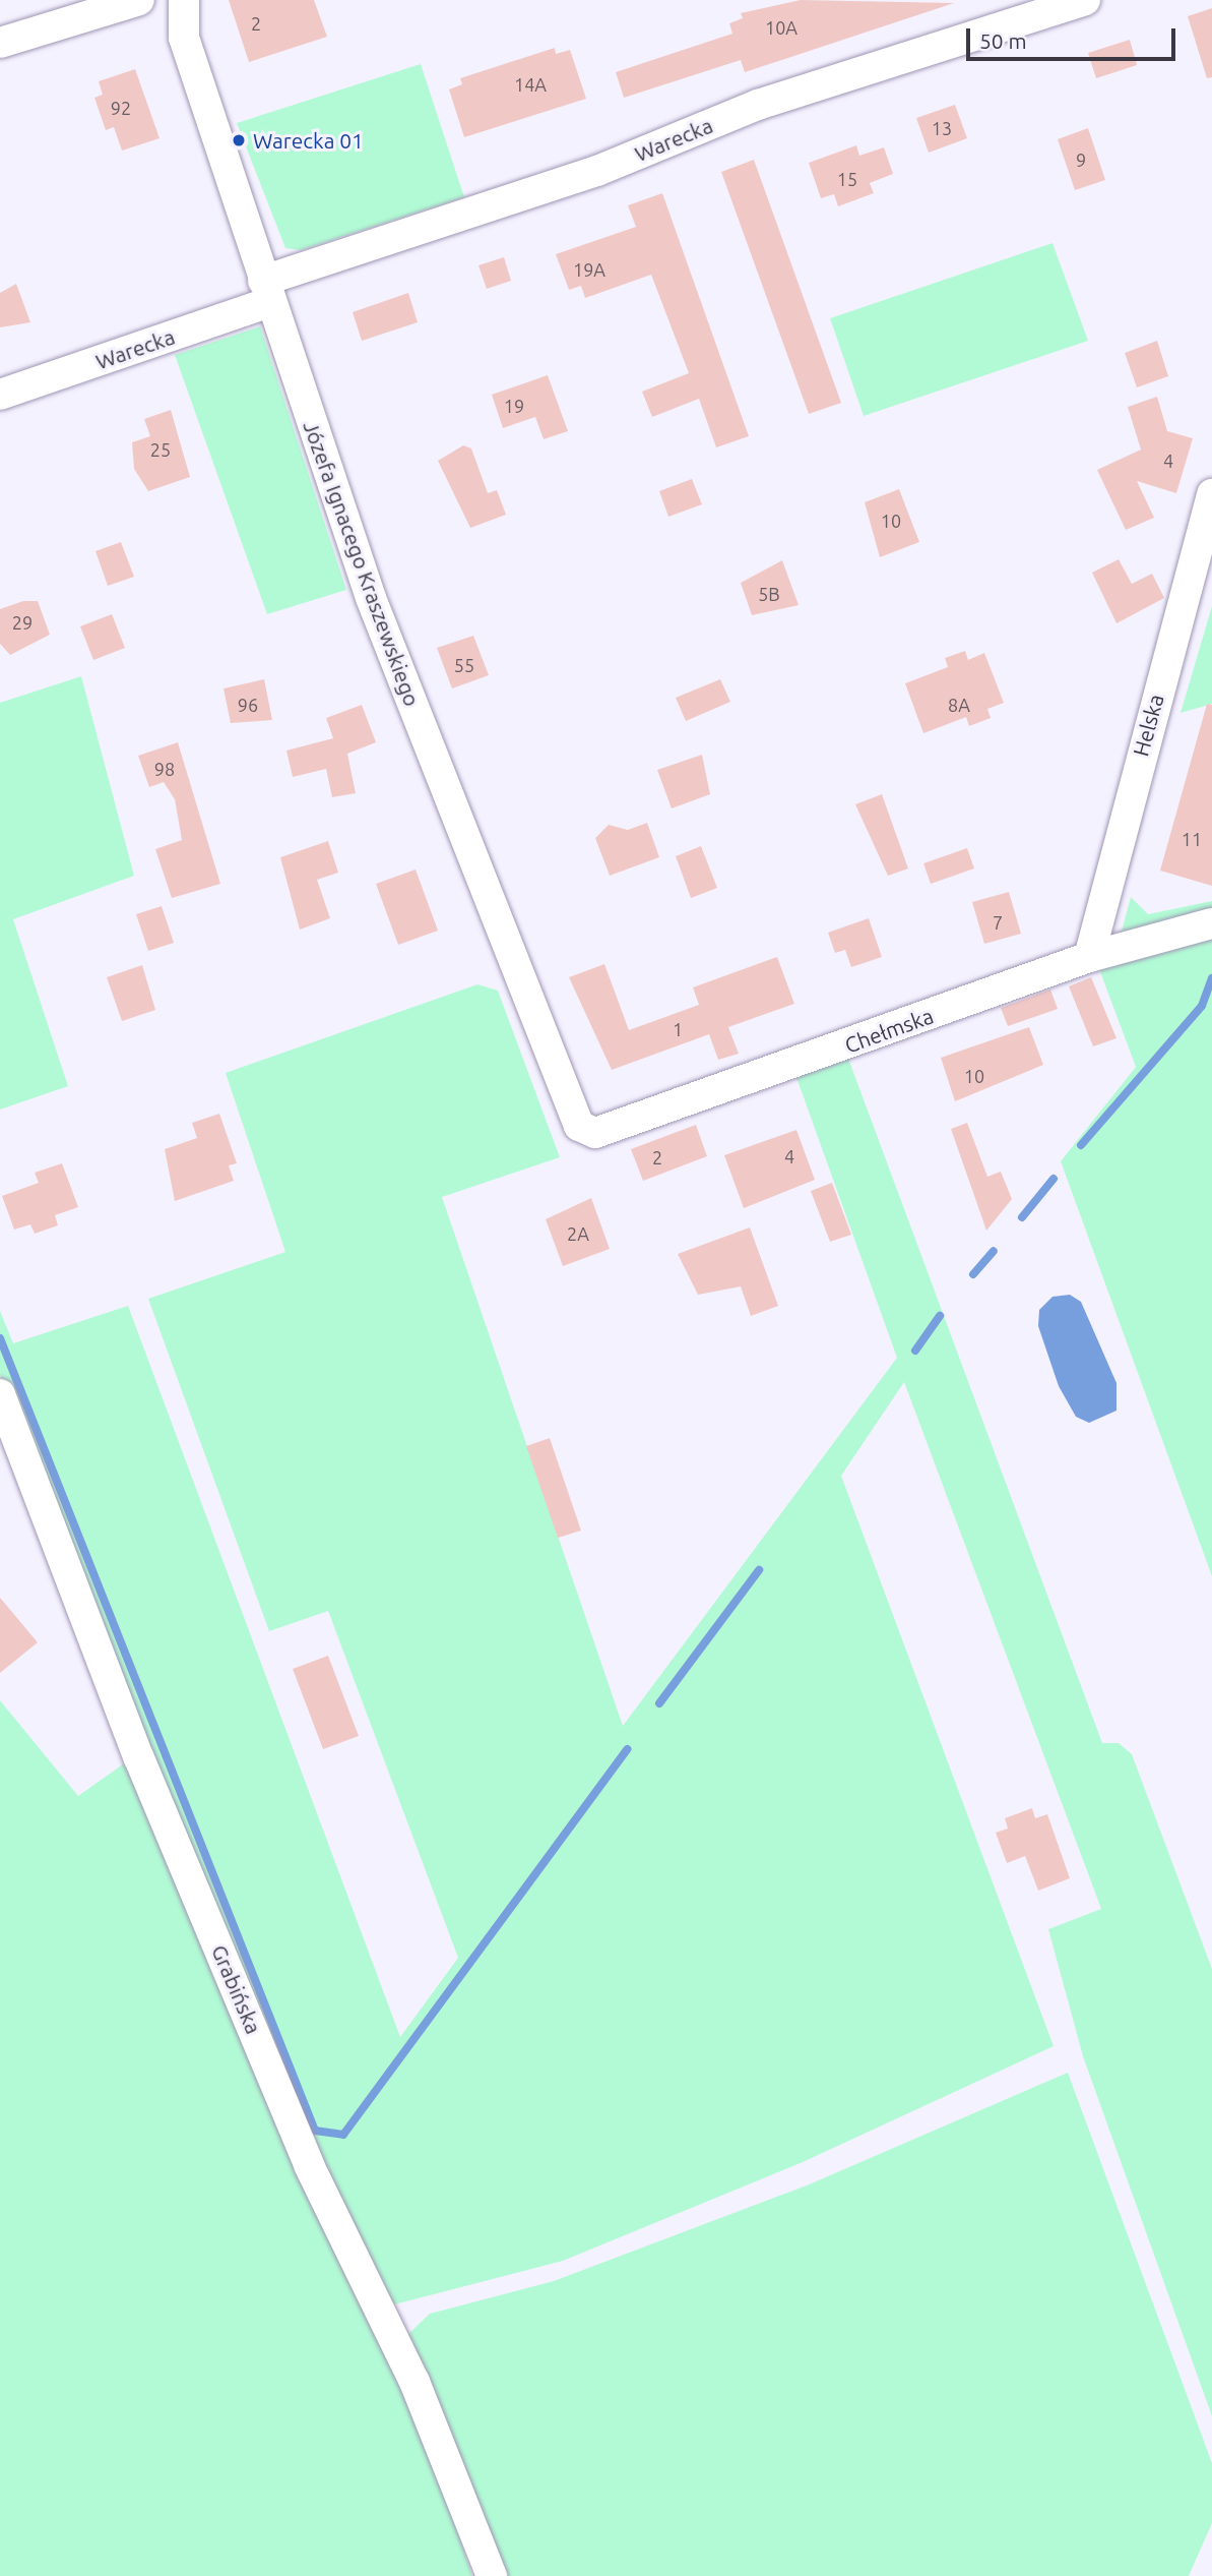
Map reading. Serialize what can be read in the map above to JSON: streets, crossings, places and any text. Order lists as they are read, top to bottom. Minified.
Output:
{"streets":{"street":["Warecka","Józefa Ignacego Kraszewskiego","Helska","Chełmska","Grabińska"]},"crossings":[["Warecka","Józefa Ignacego Kraszewskiego"],["Józefa Ignacego Kraszewskiego","Chełmska"],["Helska","Chełmska"]],"places":["Warecka 01"],"house_numbers":["2","10A","14A","92","13","9","15","19A","19","25","4","10","5B","29","55","96","8A","98","11","7","1","10","4","2","2A"],"scale_bar":"50 m"}
